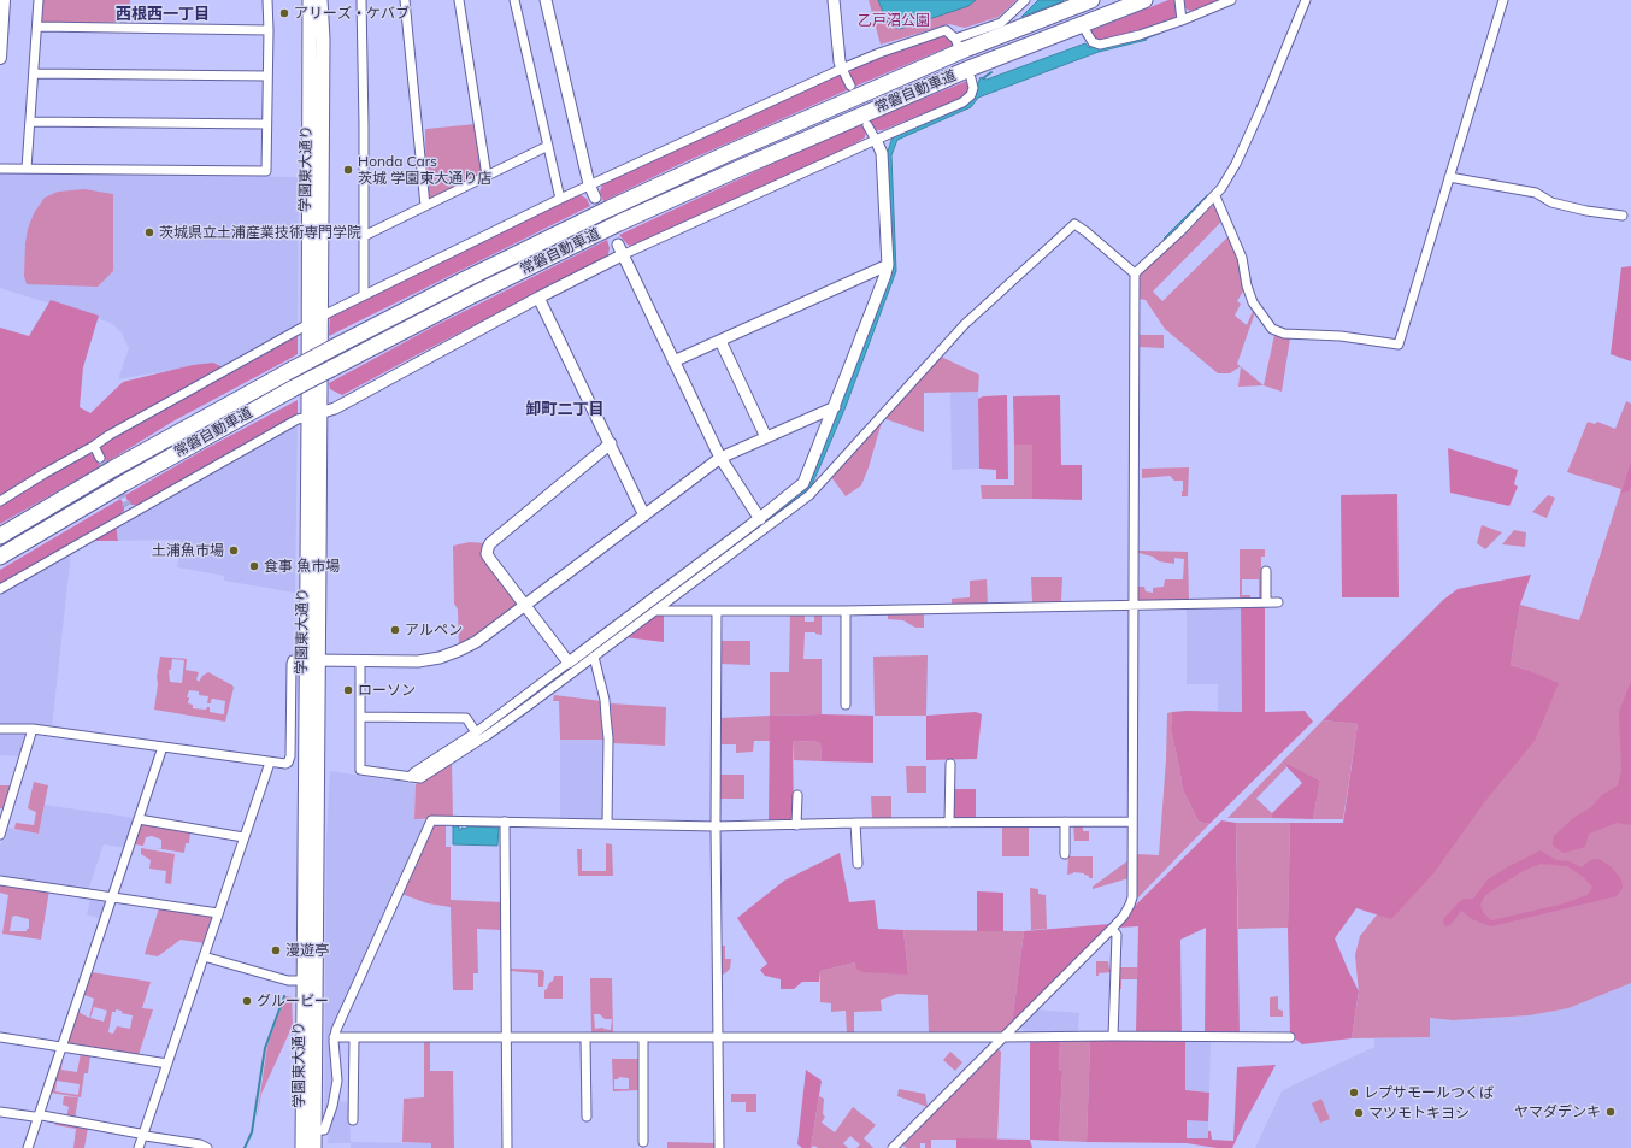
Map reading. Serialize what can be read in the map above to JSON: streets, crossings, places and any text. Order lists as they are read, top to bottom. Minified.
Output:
{"streets":{"highway":["常磐自動車道"],"main road":["学園東大通り"]},"districts":["西根西一丁目","卸町二丁目"],"parks":["乙戸沼公園"],"places":["アリーズ・ケバブ","Honda Cars 茨城 学園東大通り店","茨城県立土浦産業技術専門学院","土浦魚市場","食事 魚市場","アルペン","ローソン","漫遊亭","グルービー","レプサモールつくば","ヤマダデンキ","マツモトキヨシ"]}
